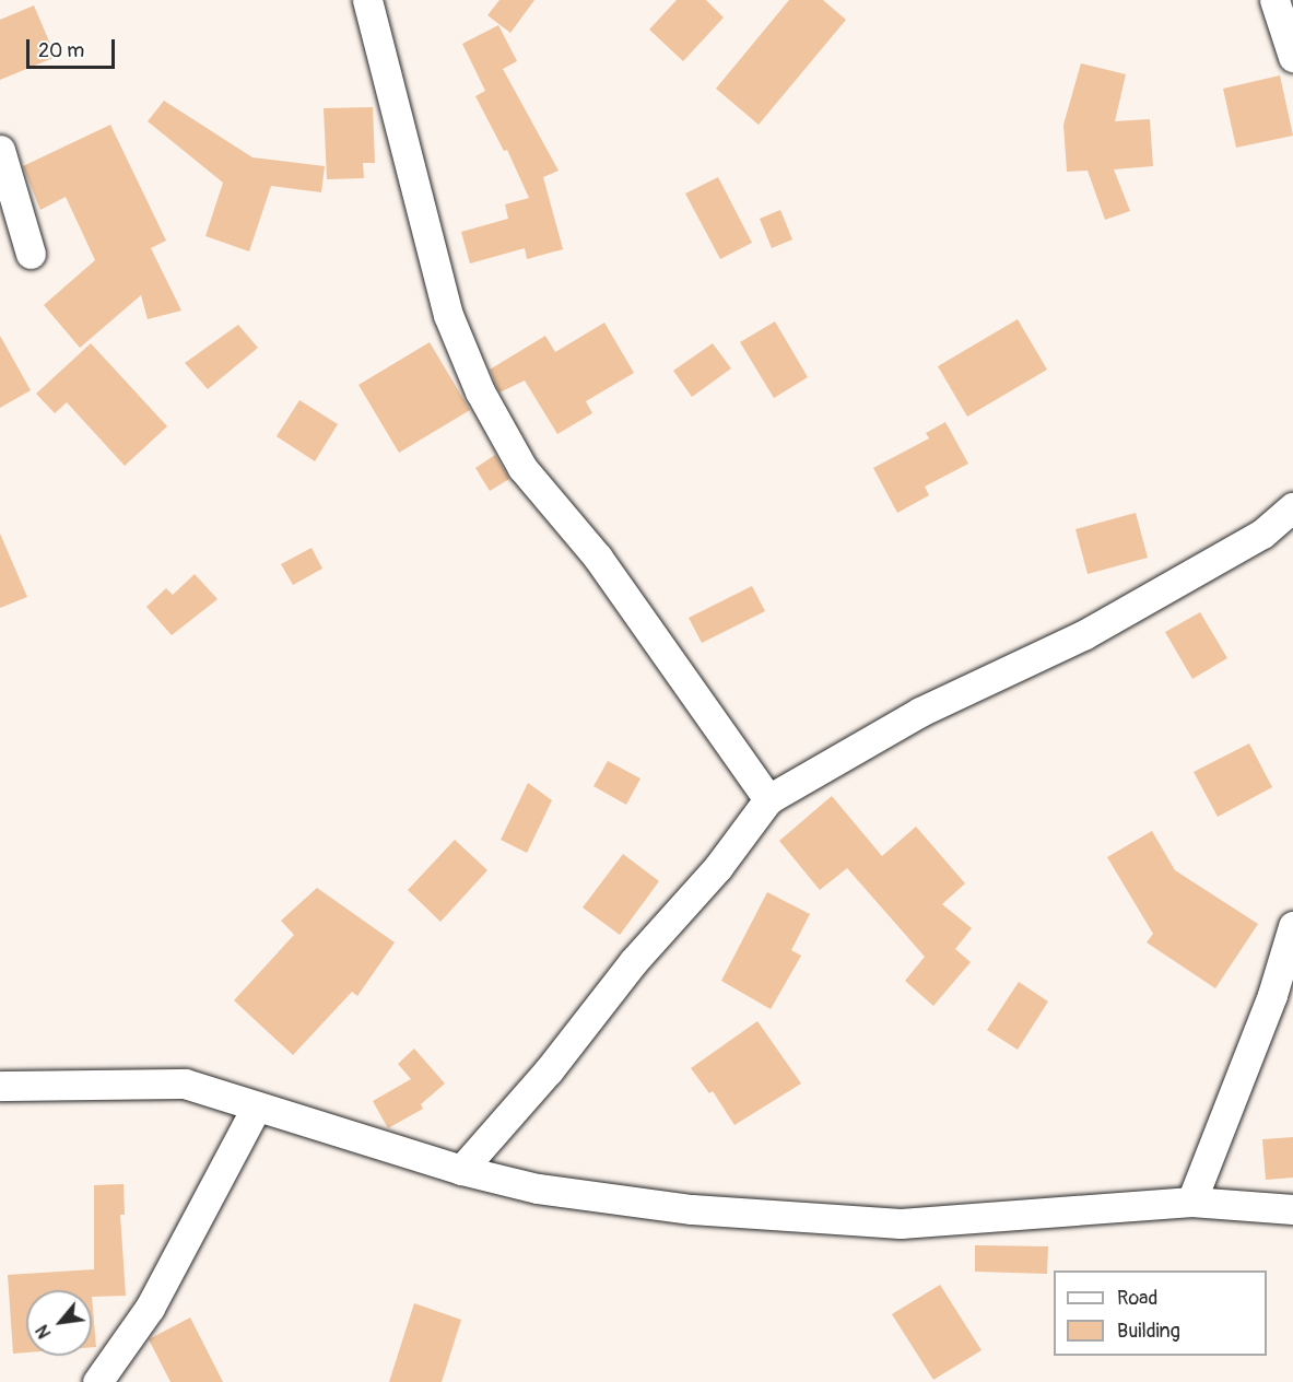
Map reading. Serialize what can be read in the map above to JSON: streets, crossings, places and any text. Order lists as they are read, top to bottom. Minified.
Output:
{"legend":["Road","Building"],"scale_bar":"20 m","north":"bottom left"}
